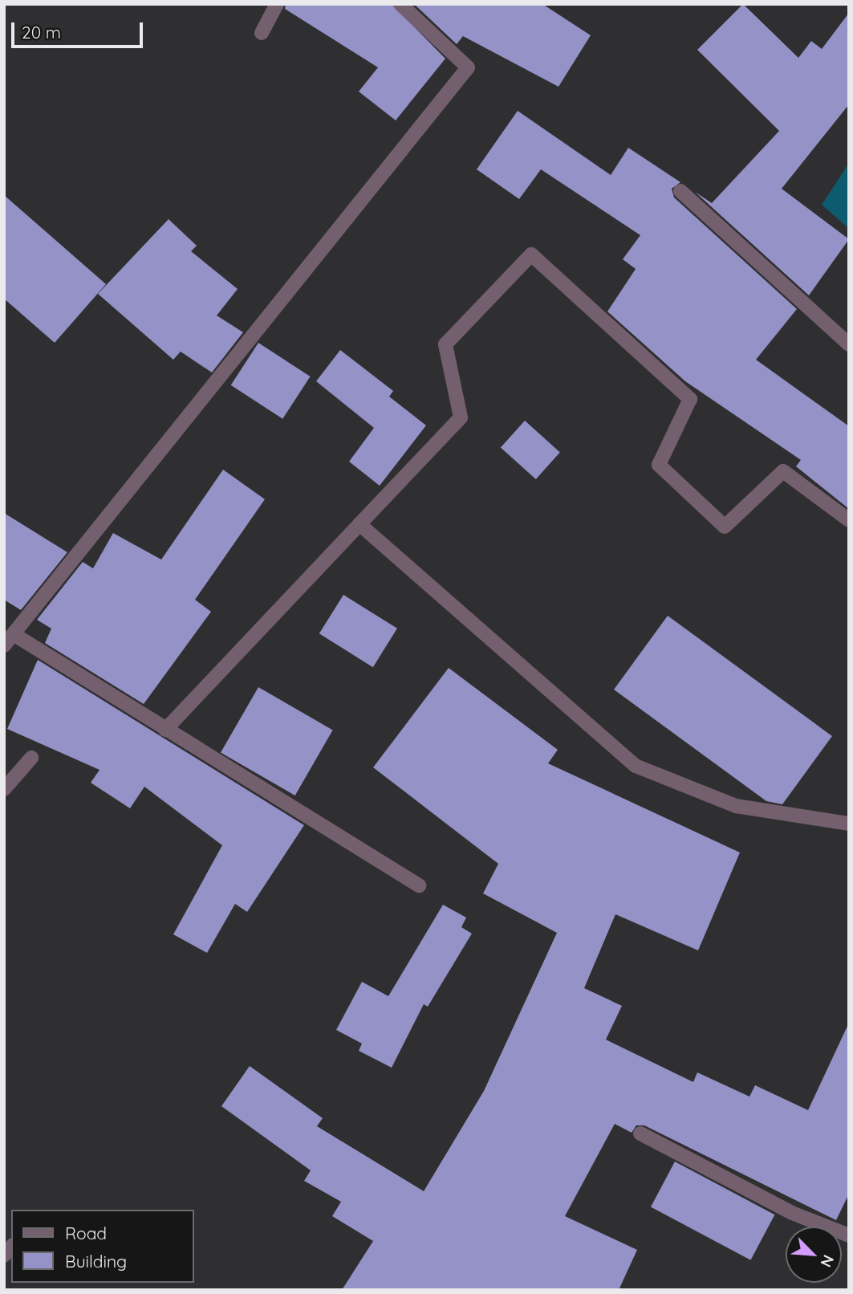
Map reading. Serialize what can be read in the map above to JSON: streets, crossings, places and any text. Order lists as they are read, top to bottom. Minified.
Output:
{"legend":["Road","Building"],"scale_bar":"20 m","north":"bottom right"}
